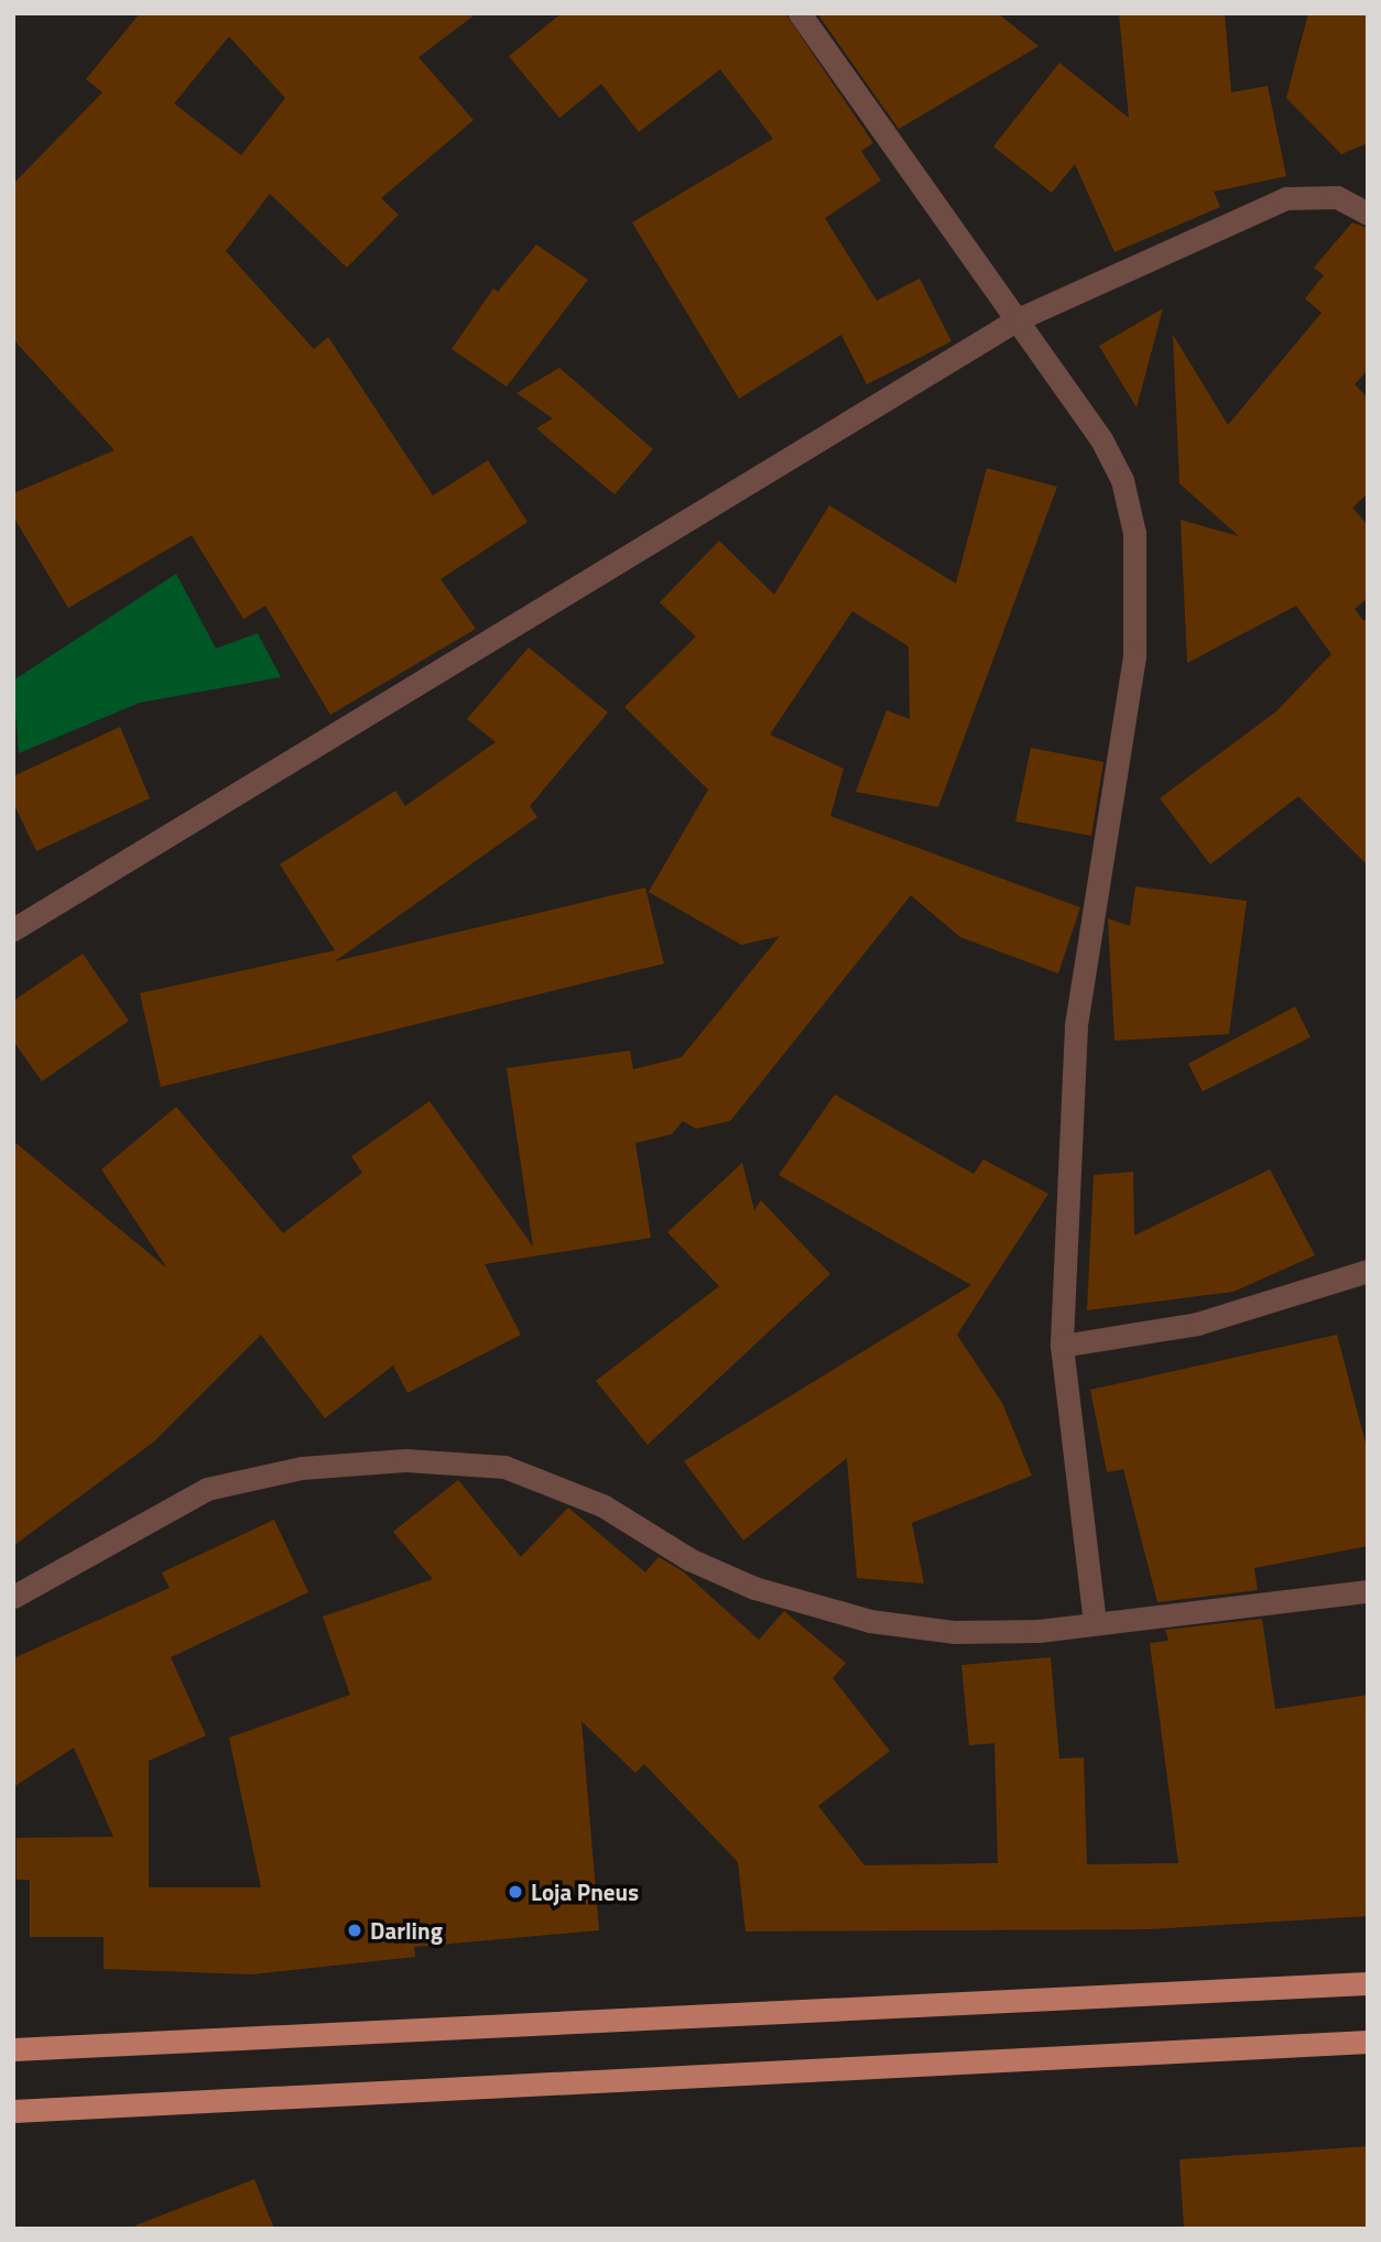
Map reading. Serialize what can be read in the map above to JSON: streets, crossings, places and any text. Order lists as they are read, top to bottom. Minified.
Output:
{"places":["Loja Pneus","Darling"]}
